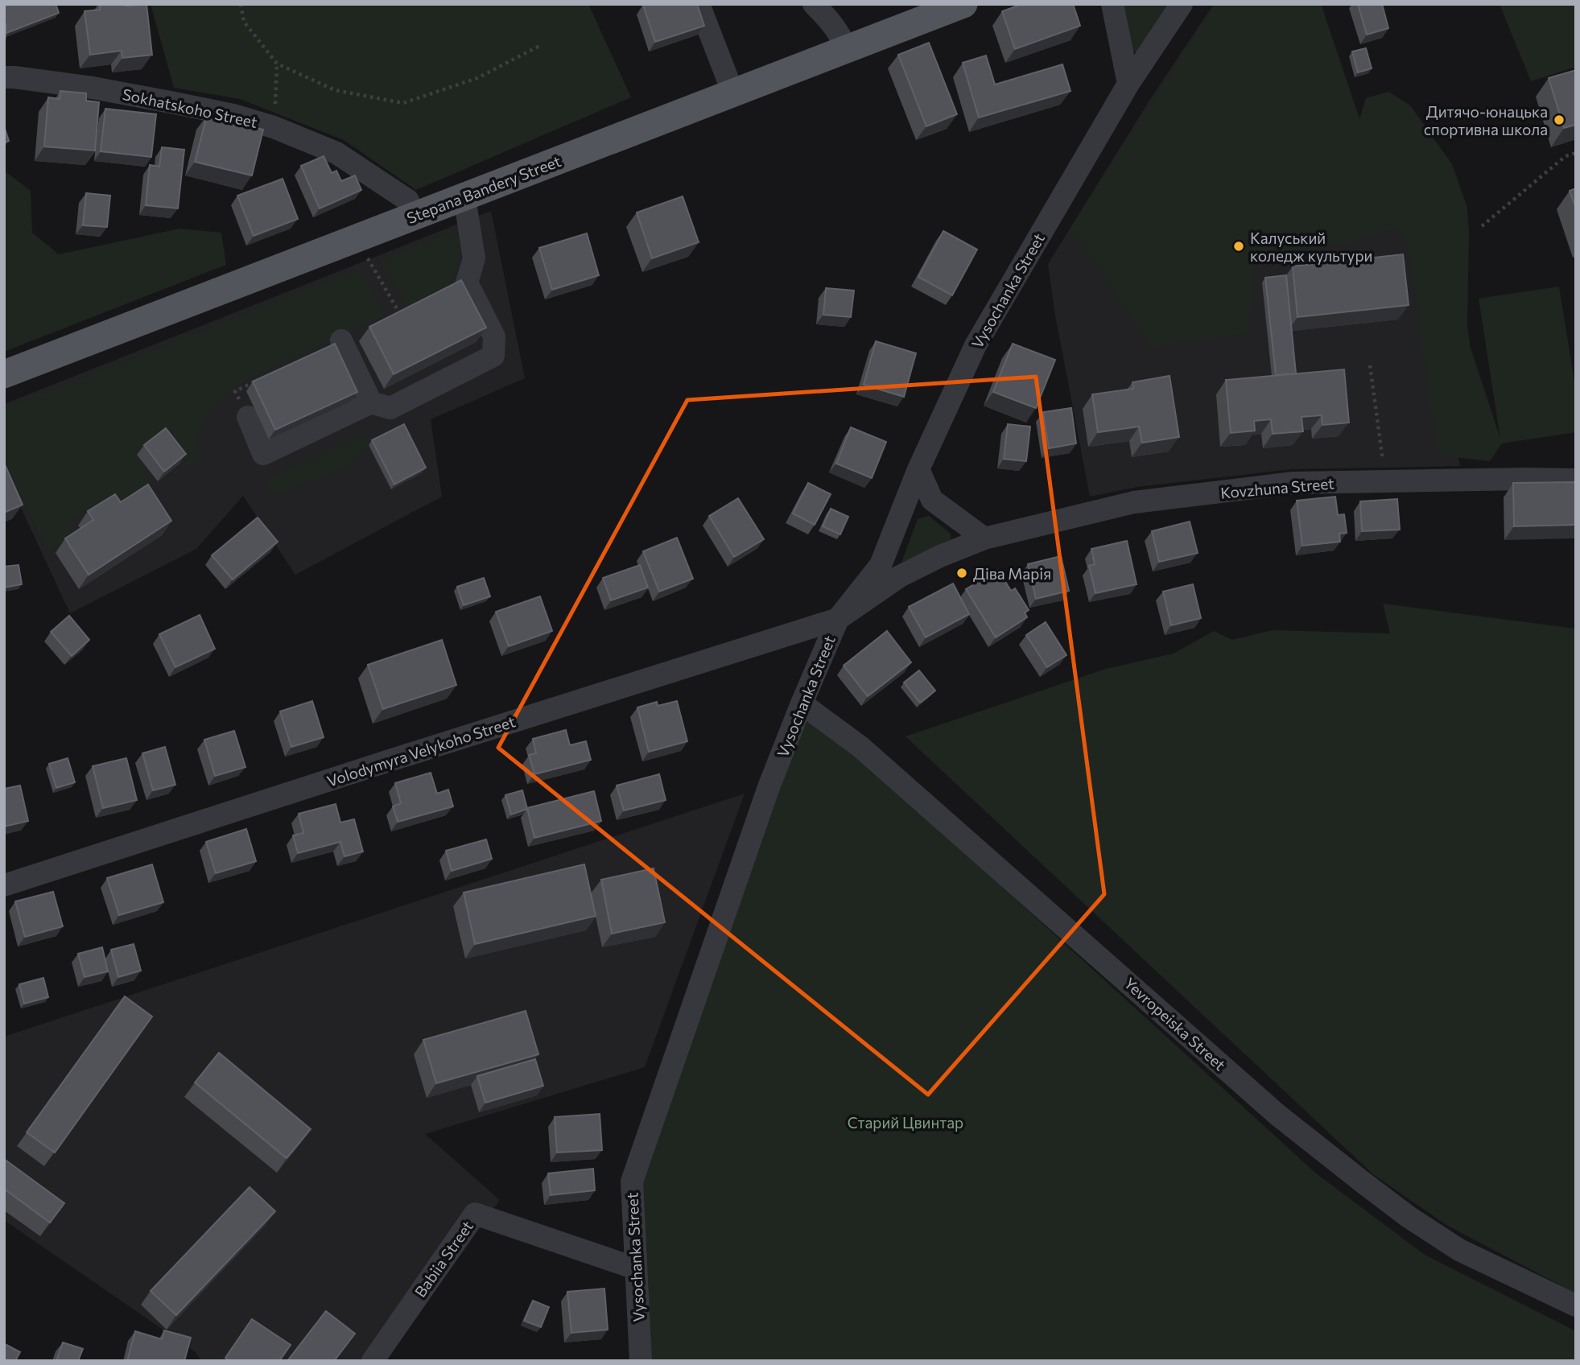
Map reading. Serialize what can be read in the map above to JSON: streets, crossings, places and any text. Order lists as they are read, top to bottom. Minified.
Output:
{"streets":{"main road":["Stepana Bandery Street"],"street":["Sokhatskoho Street","Vysochanka Street","Kovzhuna Street","Volodymyra Velykoho Street","Yevropeiska Street","Babiia Street"]},"crossings":[["Sokhatskoho Street","Stepana Bandery Street"],["Vysochanka Street","Kovzhuna Street"],["Vysochanka Street","Volodymyra Velykoho Street"],["Vysochanka Street","Yevropeiska Street"],["Vysochanka Street","Babiia Street"],["Kovzhuna Street","Volodymyra Velykoho Street"]],"parks":["Старий Цвинтар"],"places":["Дитячо-юнацька спортивна школа","Калуський коледж культури","Діва Марія"]}
